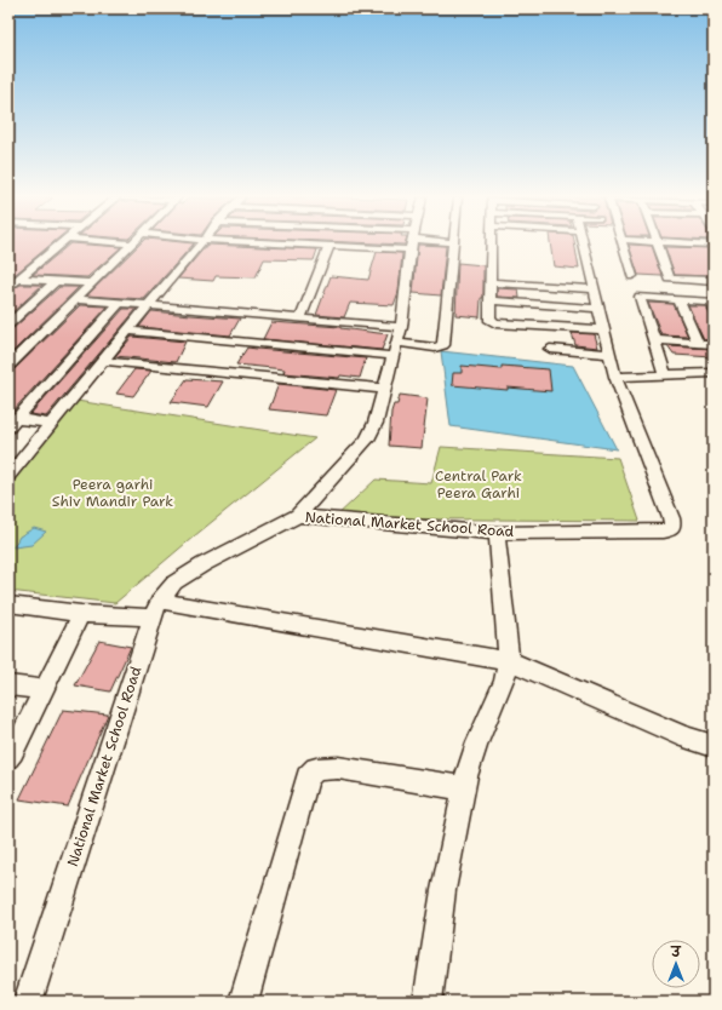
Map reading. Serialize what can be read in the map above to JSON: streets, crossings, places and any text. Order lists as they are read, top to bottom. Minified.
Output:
{"streets":{"street":["National Market School Road"]},"parks":["Central Park Peera Garhi","Peera garhi Shiv Mandir Park"],"north":"top"}
